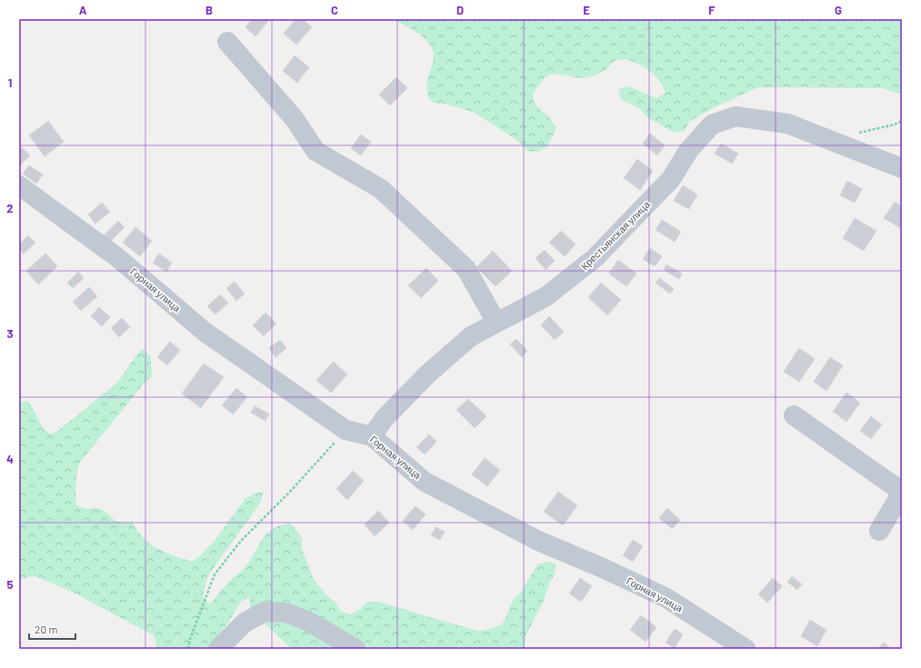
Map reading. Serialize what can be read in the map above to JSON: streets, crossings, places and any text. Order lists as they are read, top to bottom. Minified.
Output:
{"streets":{"street":["Крестьянская улица","Горная улица"]},"crossings":[["Крестьянская улица","Горная улица"]],"scale_bar":"20 m","grid":{"columns":["A","B","C","D","E","F","G"],"rows":["1","2","3","4","5"]}}
